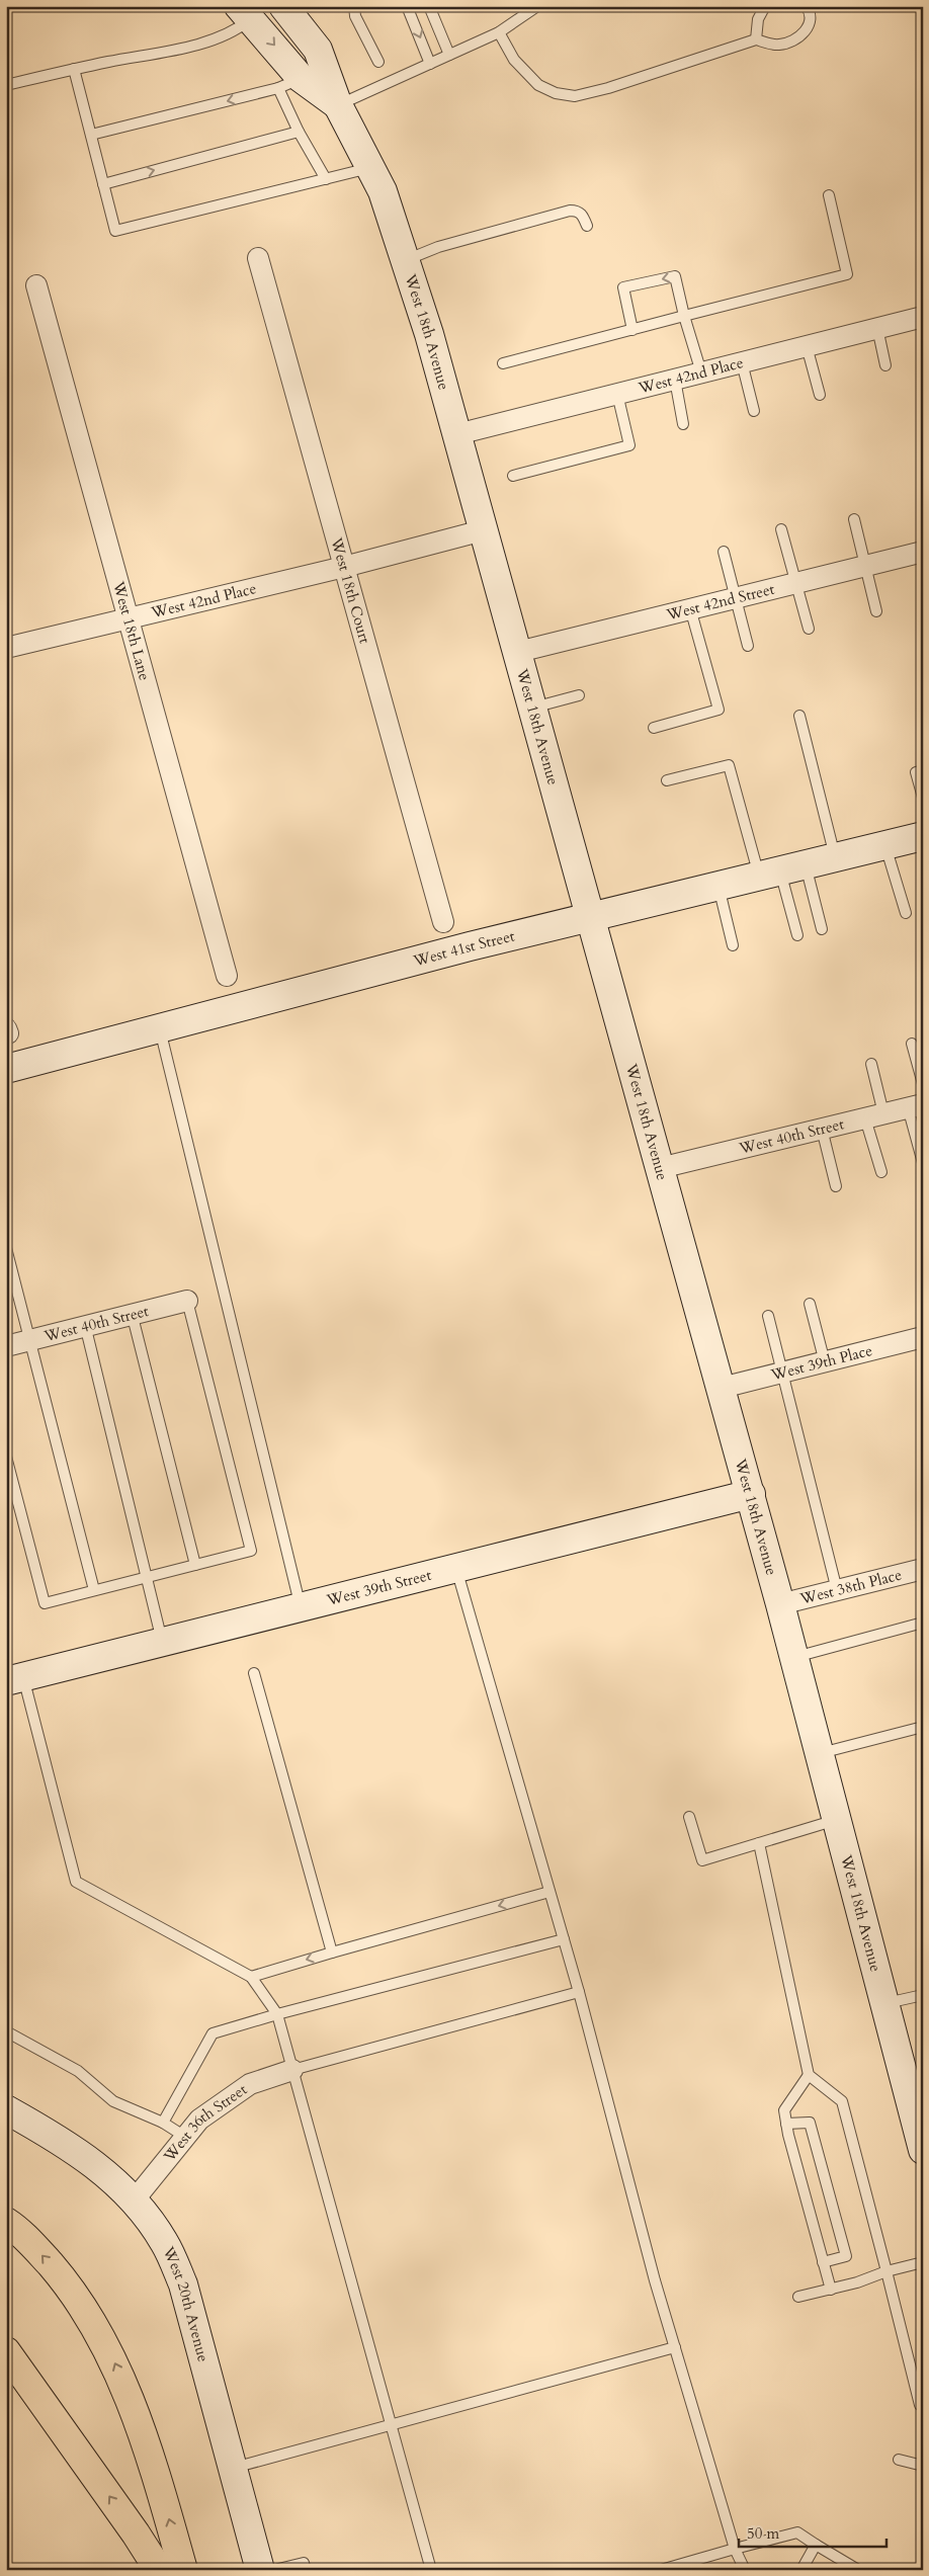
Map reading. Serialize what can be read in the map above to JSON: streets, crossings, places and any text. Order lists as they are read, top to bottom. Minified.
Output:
{"streets":{"street":["West 18th Avenue","West 42nd Place","West 18th Court","West 42nd Street","West 18th Lane","West 41st Street","West 40th Street","West 39th Place","West 38th Place","West 39th Street","West 36th Street","West 20th Avenue"]},"crossings":[["West 18th Avenue","West 42nd Place"],["West 18th Avenue","West 42nd Street"],["West 18th Avenue","West 41st Street"],["West 18th Avenue","West 40th Street"],["West 18th Avenue","West 39th Place"],["West 18th Avenue","West 38th Place"],["West 18th Avenue","West 39th Street"],["West 42nd Place","West 18th Court"],["West 42nd Place","West 18th Lane"],["West 36th Street","West 20th Avenue"]],"scale_bar":"50 m"}
